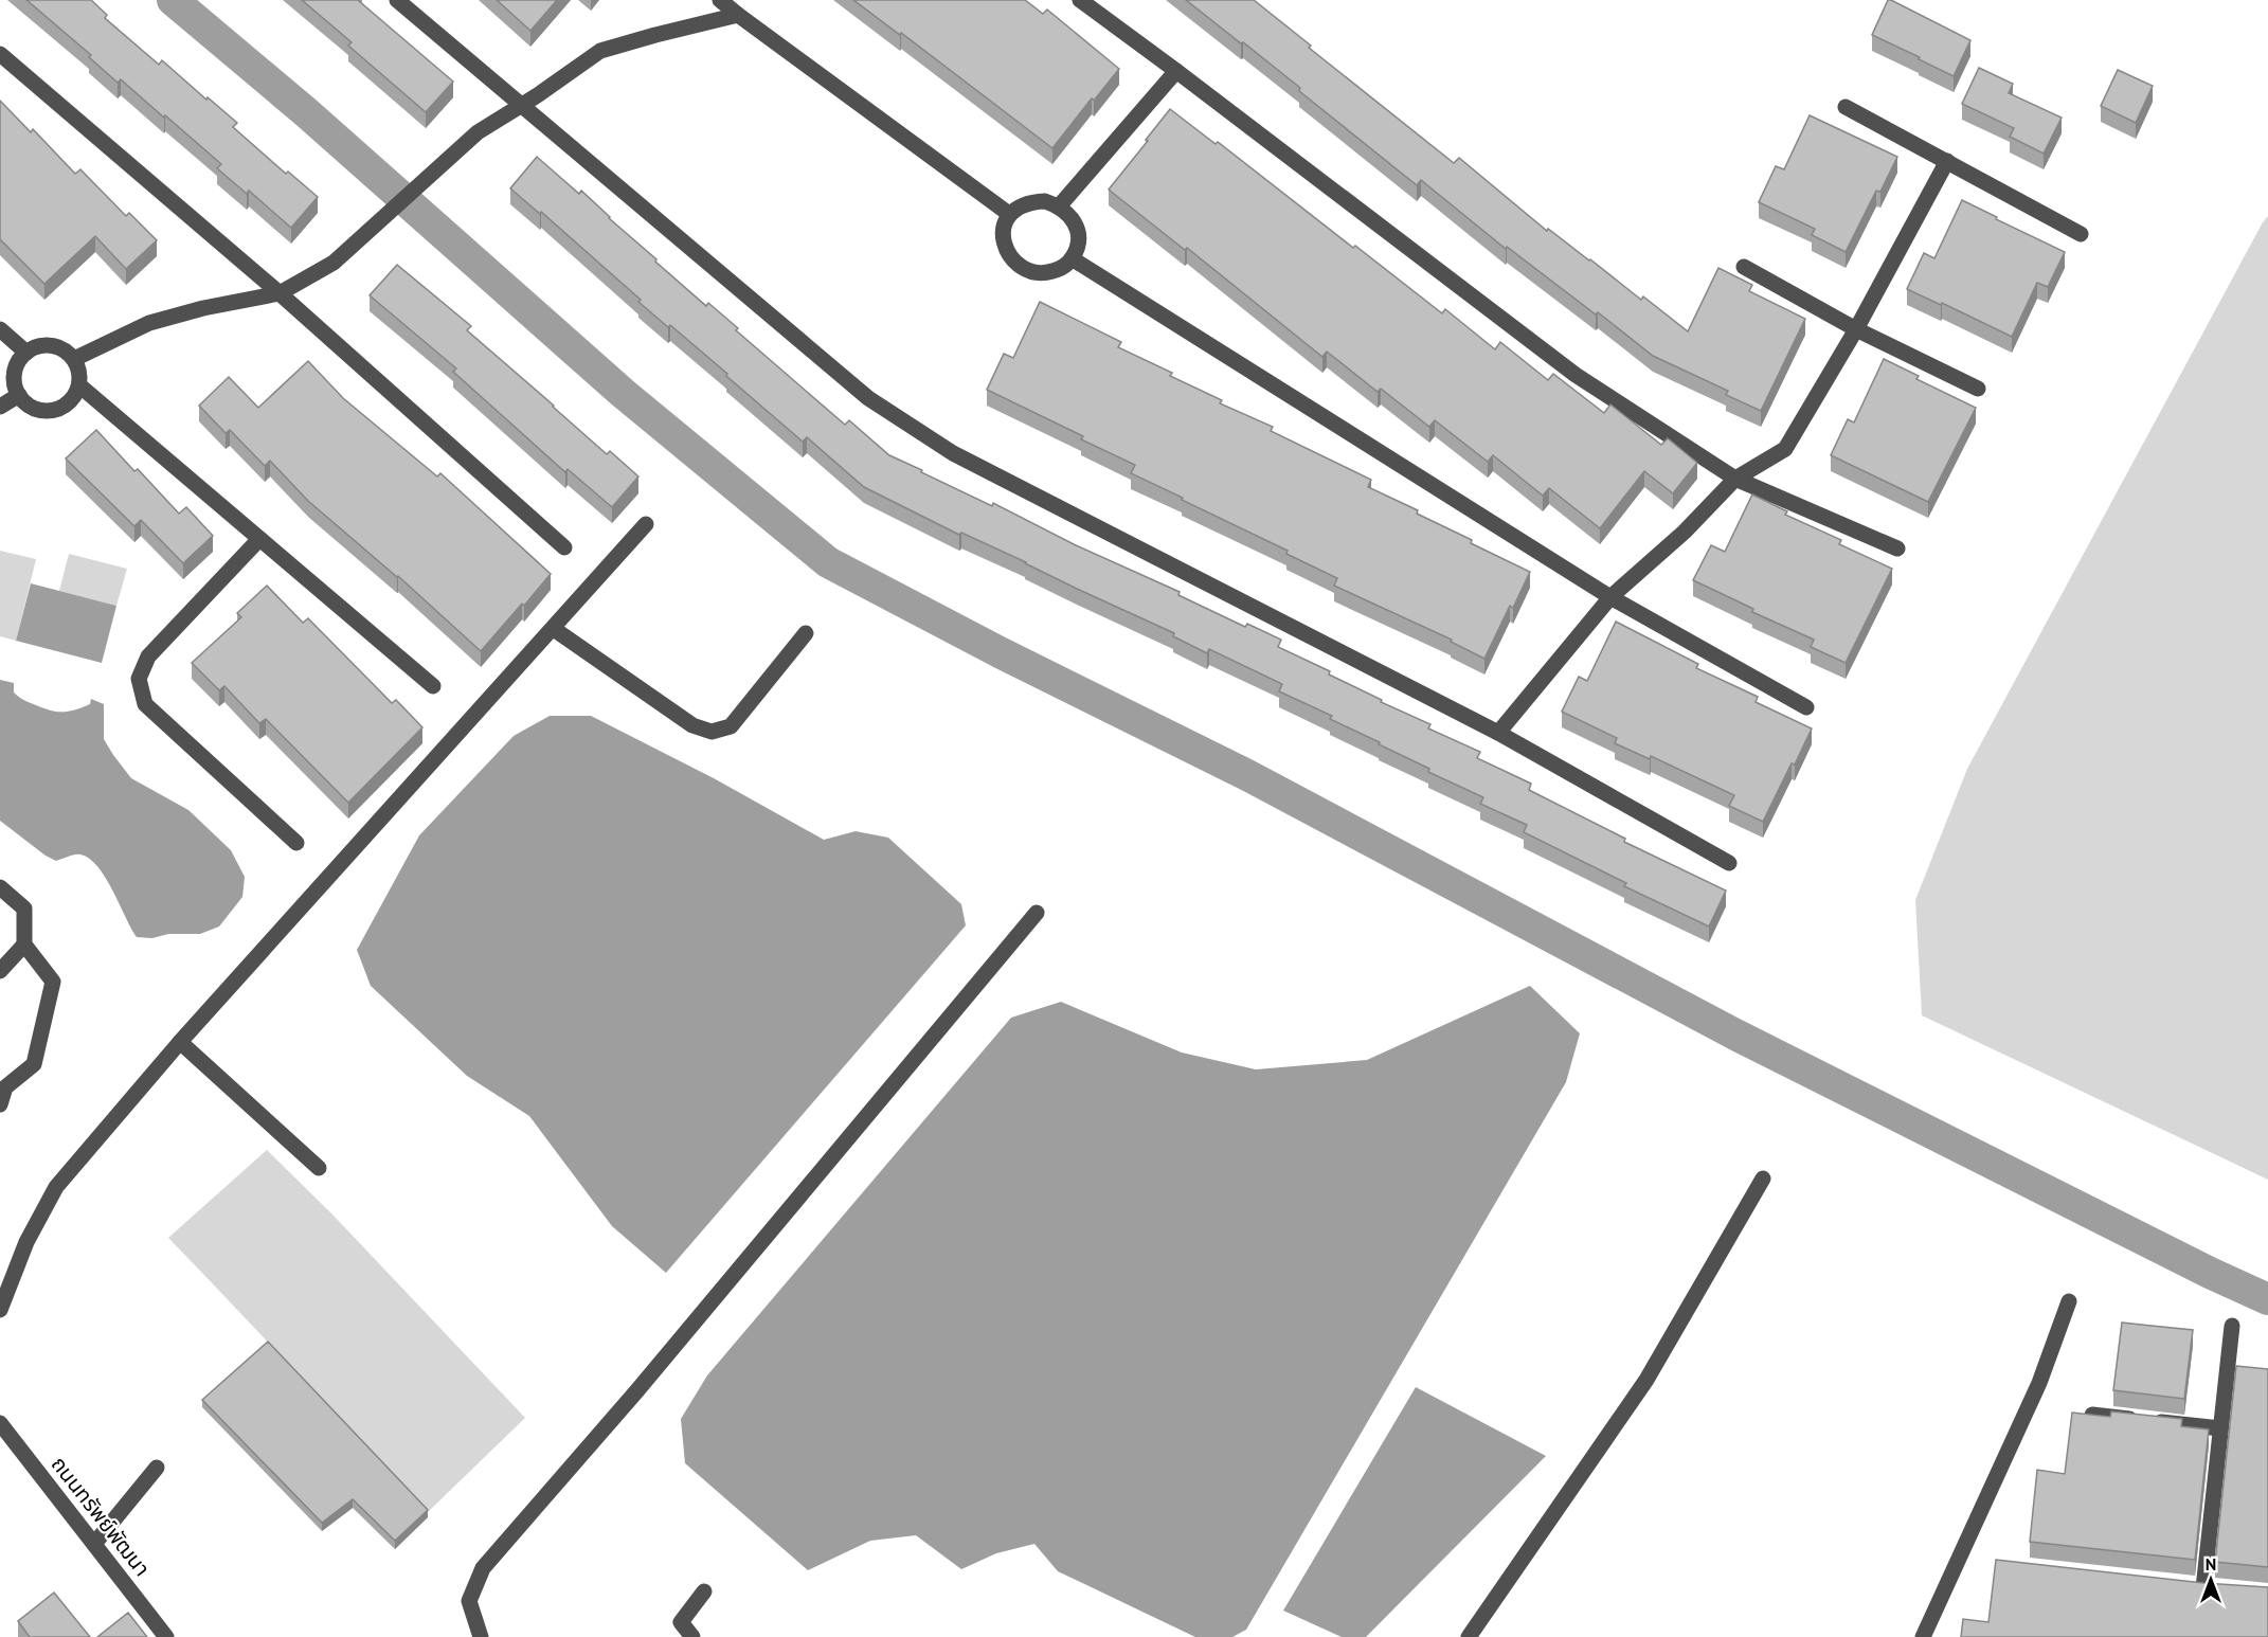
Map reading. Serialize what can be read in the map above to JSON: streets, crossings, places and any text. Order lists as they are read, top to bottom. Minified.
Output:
{"streets":{"street":["ถนนทรัพย์พัฒนา"]},"north":"top"}
